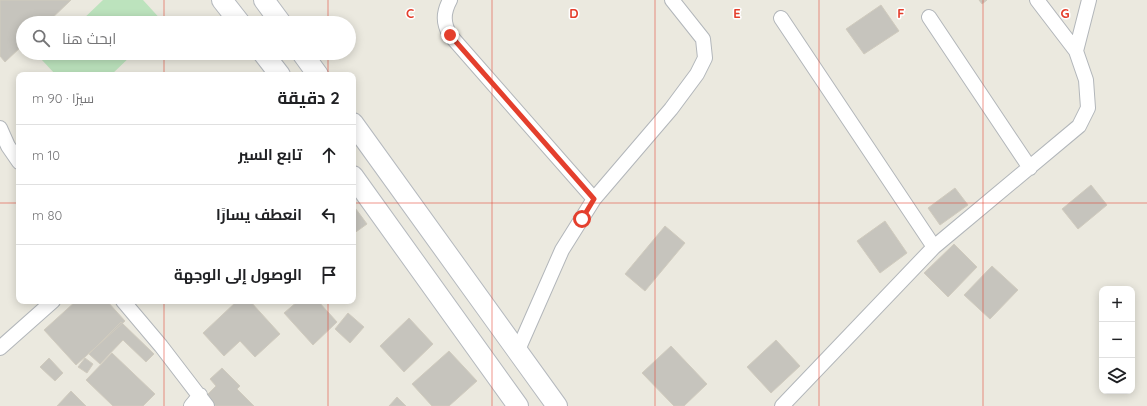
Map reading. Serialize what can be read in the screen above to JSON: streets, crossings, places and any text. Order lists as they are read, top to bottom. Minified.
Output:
{"page":{"search":"ابحث هنا","heading":["2 دقيقة","سيرًا · 90 m"],"list":[["تابع السير","10 m"],["انعطف يسارًا","80 m"],"الوصول إلى الوجهة"],"map_buttons":["+","−"]},"grid":{"columns":["C","D","E","F","G"]}}
